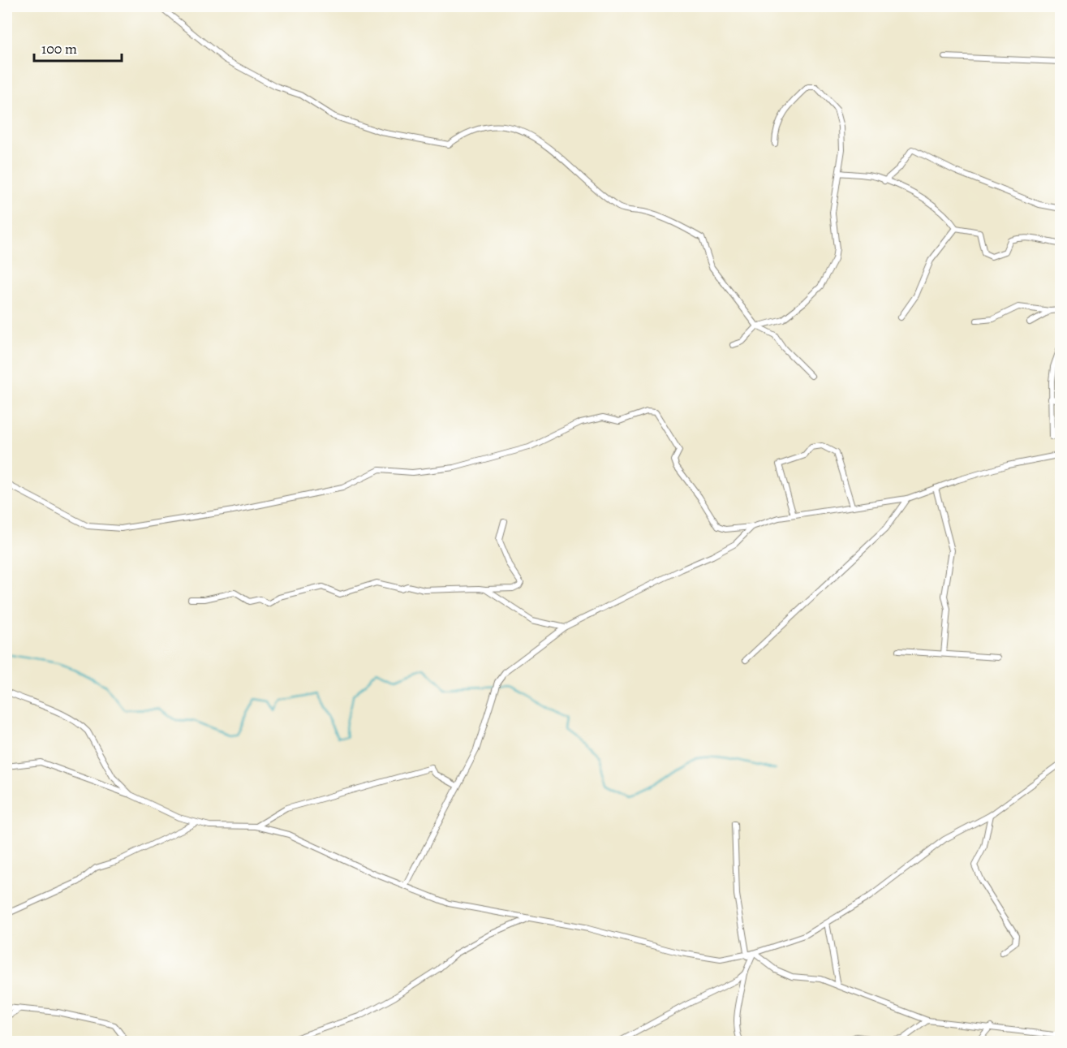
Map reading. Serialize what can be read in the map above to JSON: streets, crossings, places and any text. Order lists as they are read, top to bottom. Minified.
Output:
{"scale_bar":"100 m"}
